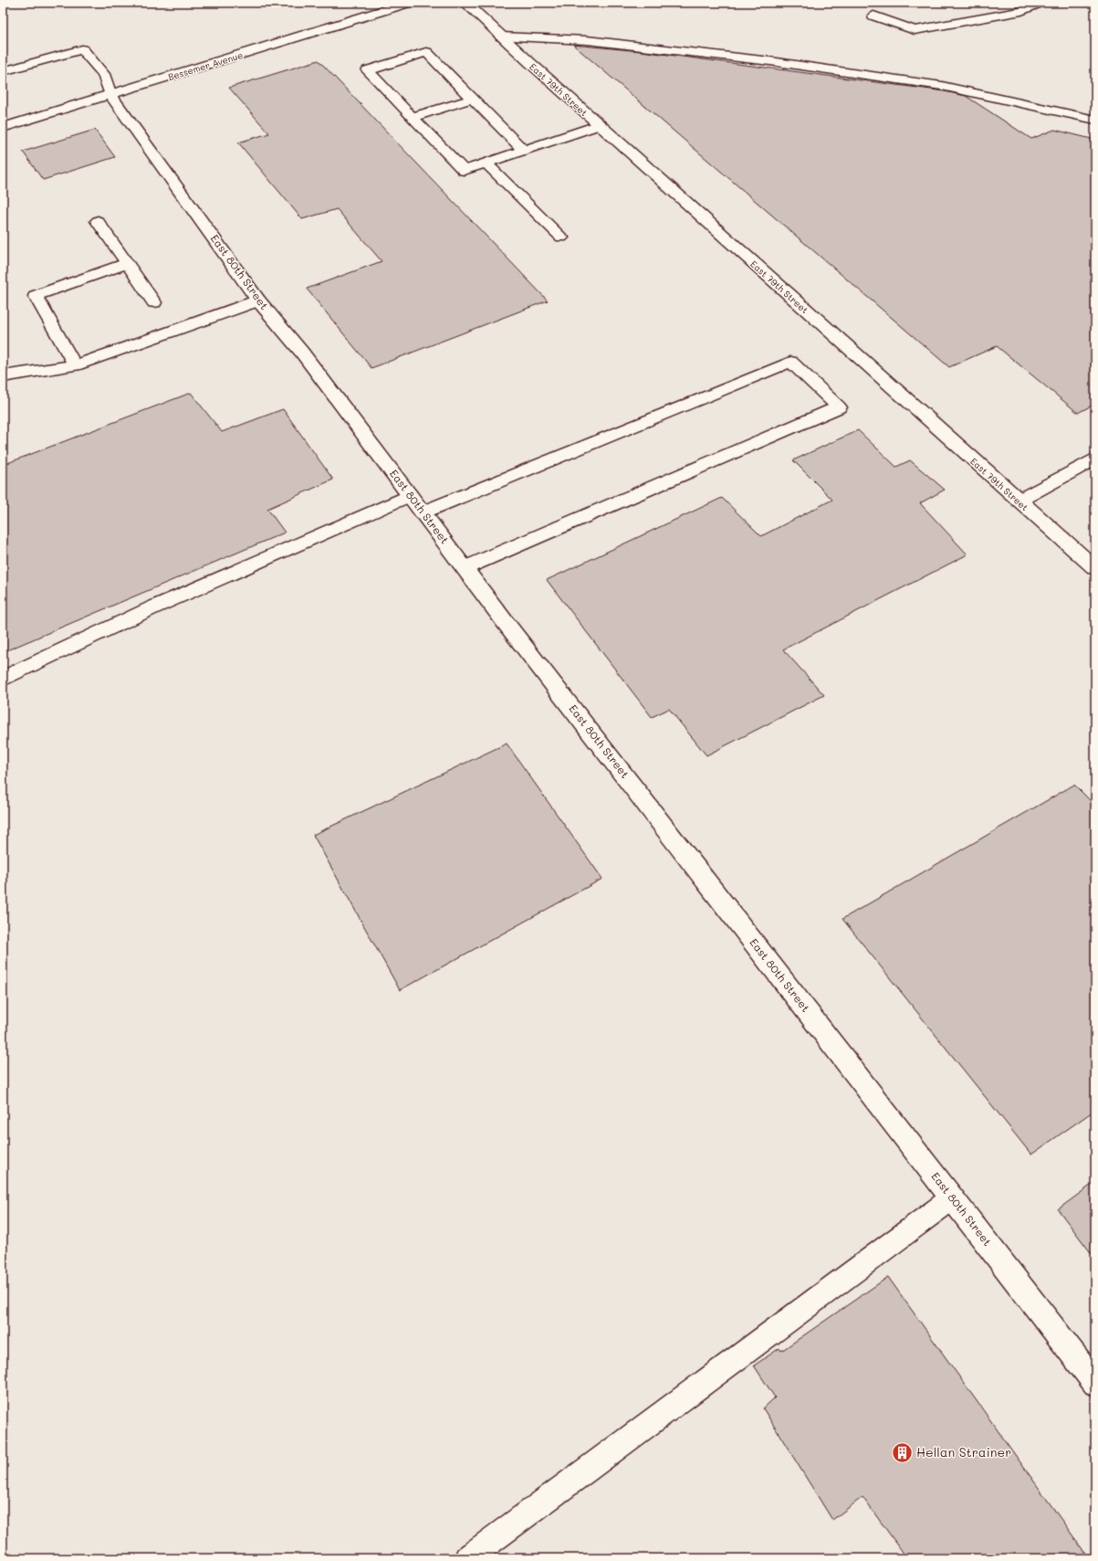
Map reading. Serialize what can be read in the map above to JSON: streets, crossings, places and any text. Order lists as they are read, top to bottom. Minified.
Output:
{"streets":{"street":["Bessemer Avenue","East 79th Street","East 80th Street"]},"crossings":[["Bessemer Avenue","East 80th Street"]],"places":{"building":["Hellan Strainer"]}}
